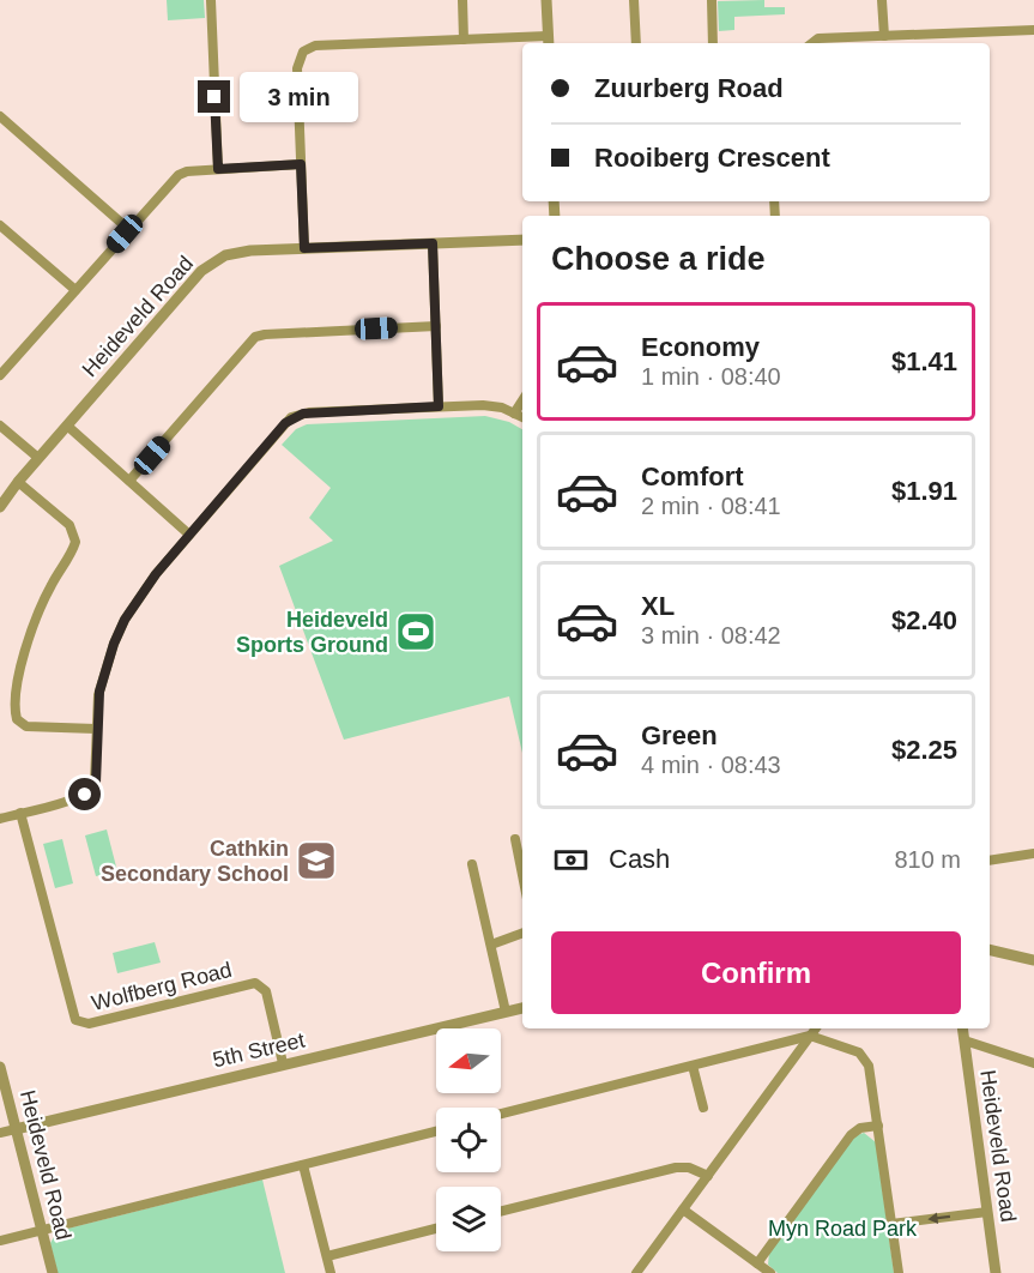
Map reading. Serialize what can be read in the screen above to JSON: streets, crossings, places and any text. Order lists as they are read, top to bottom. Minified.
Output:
{"streets":{"street":["Heideveld Road","Wolfberg Road","5th Street"]},"crossings":[["Heideveld Road","5th Street"],["Wolfberg Road","5th Street"]],"parks":["Myn Road Park"],"places":{"sports":["Heideveld Sports Ground"],"school or university":["Cathkin Secondary School"]},"north":"left","page":{"banner":["Zuurberg Road","Rooiberg Crescent"],"bubble":"3 min","heading":"Choose a ride","list":[{"name":"Economy","note":"1 min · 08:40","value":"$1.41"},{"name":"Comfort","note":"2 min · 08:41","value":"$1.91"},{"name":"XL","note":"3 min · 08:42","value":"$2.40"},{"name":"Green","note":"4 min · 08:43","value":"$2.25"}],"pay":["Cash","810 m"],"buttons":"Confirm"}}
